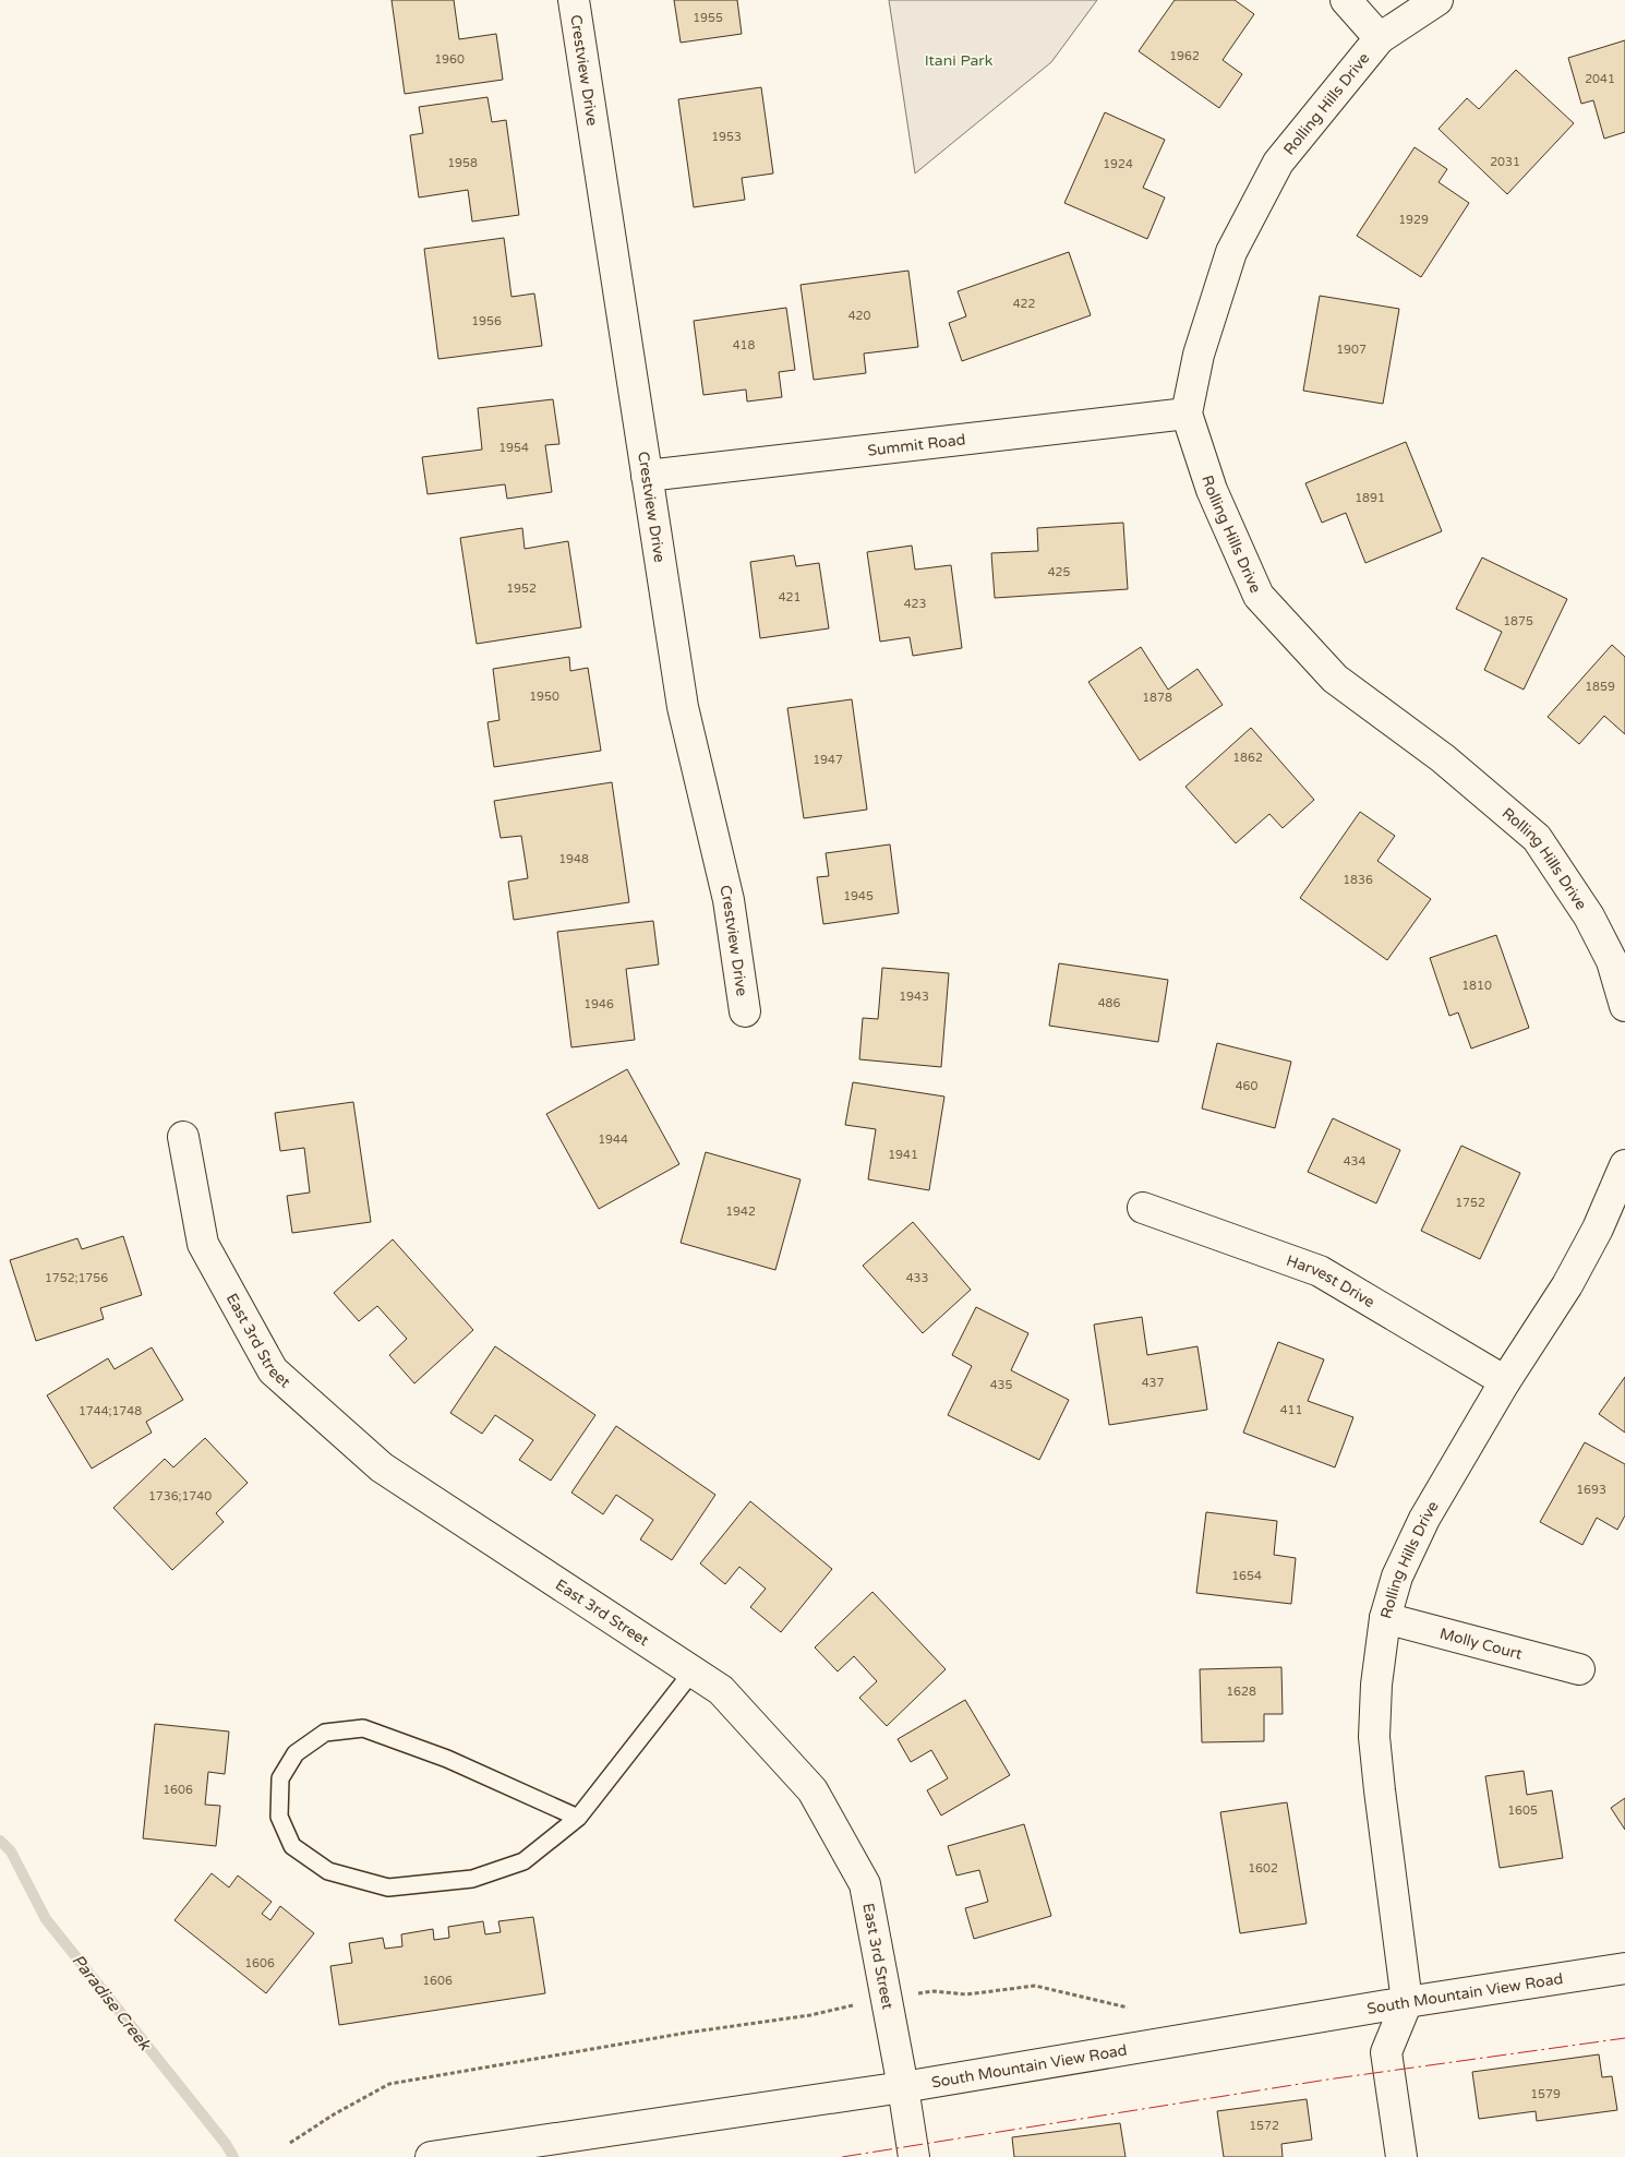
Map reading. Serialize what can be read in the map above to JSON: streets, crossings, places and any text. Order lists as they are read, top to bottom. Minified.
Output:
{"streets":{"street":["Crestview Drive","Rolling Hills Drive","Summit Road","Harvest Drive","East 3rd Street","Molly Court","South Mountain View Road"]},"crossings":[["Crestview Drive","Summit Road"],["Rolling Hills Drive","Summit Road"],["Rolling Hills Drive","Harvest Drive"],["Rolling Hills Drive","Molly Court"],["Rolling Hills Drive","South Mountain View Road"],["East 3rd Street","South Mountain View Road"]],"water":["Paradise Creek"],"parks":["Itani Park"],"house_numbers":["1955","1962","1960","2041","1953","2031","1958","1924","1929","422","420","1956","418","1907","1954","1891","425","1952","421","423","1875","1859","1950","1878","1862","1947","1948","1836","1945","1810","1943","486","1946","460","1944","1941","434","1752","1942","1752;1756","433","437","435","411","1744;1748","1693","1736;1740","1654","1628","1606","1605","1602","1606","1606","1579","1572"]}
